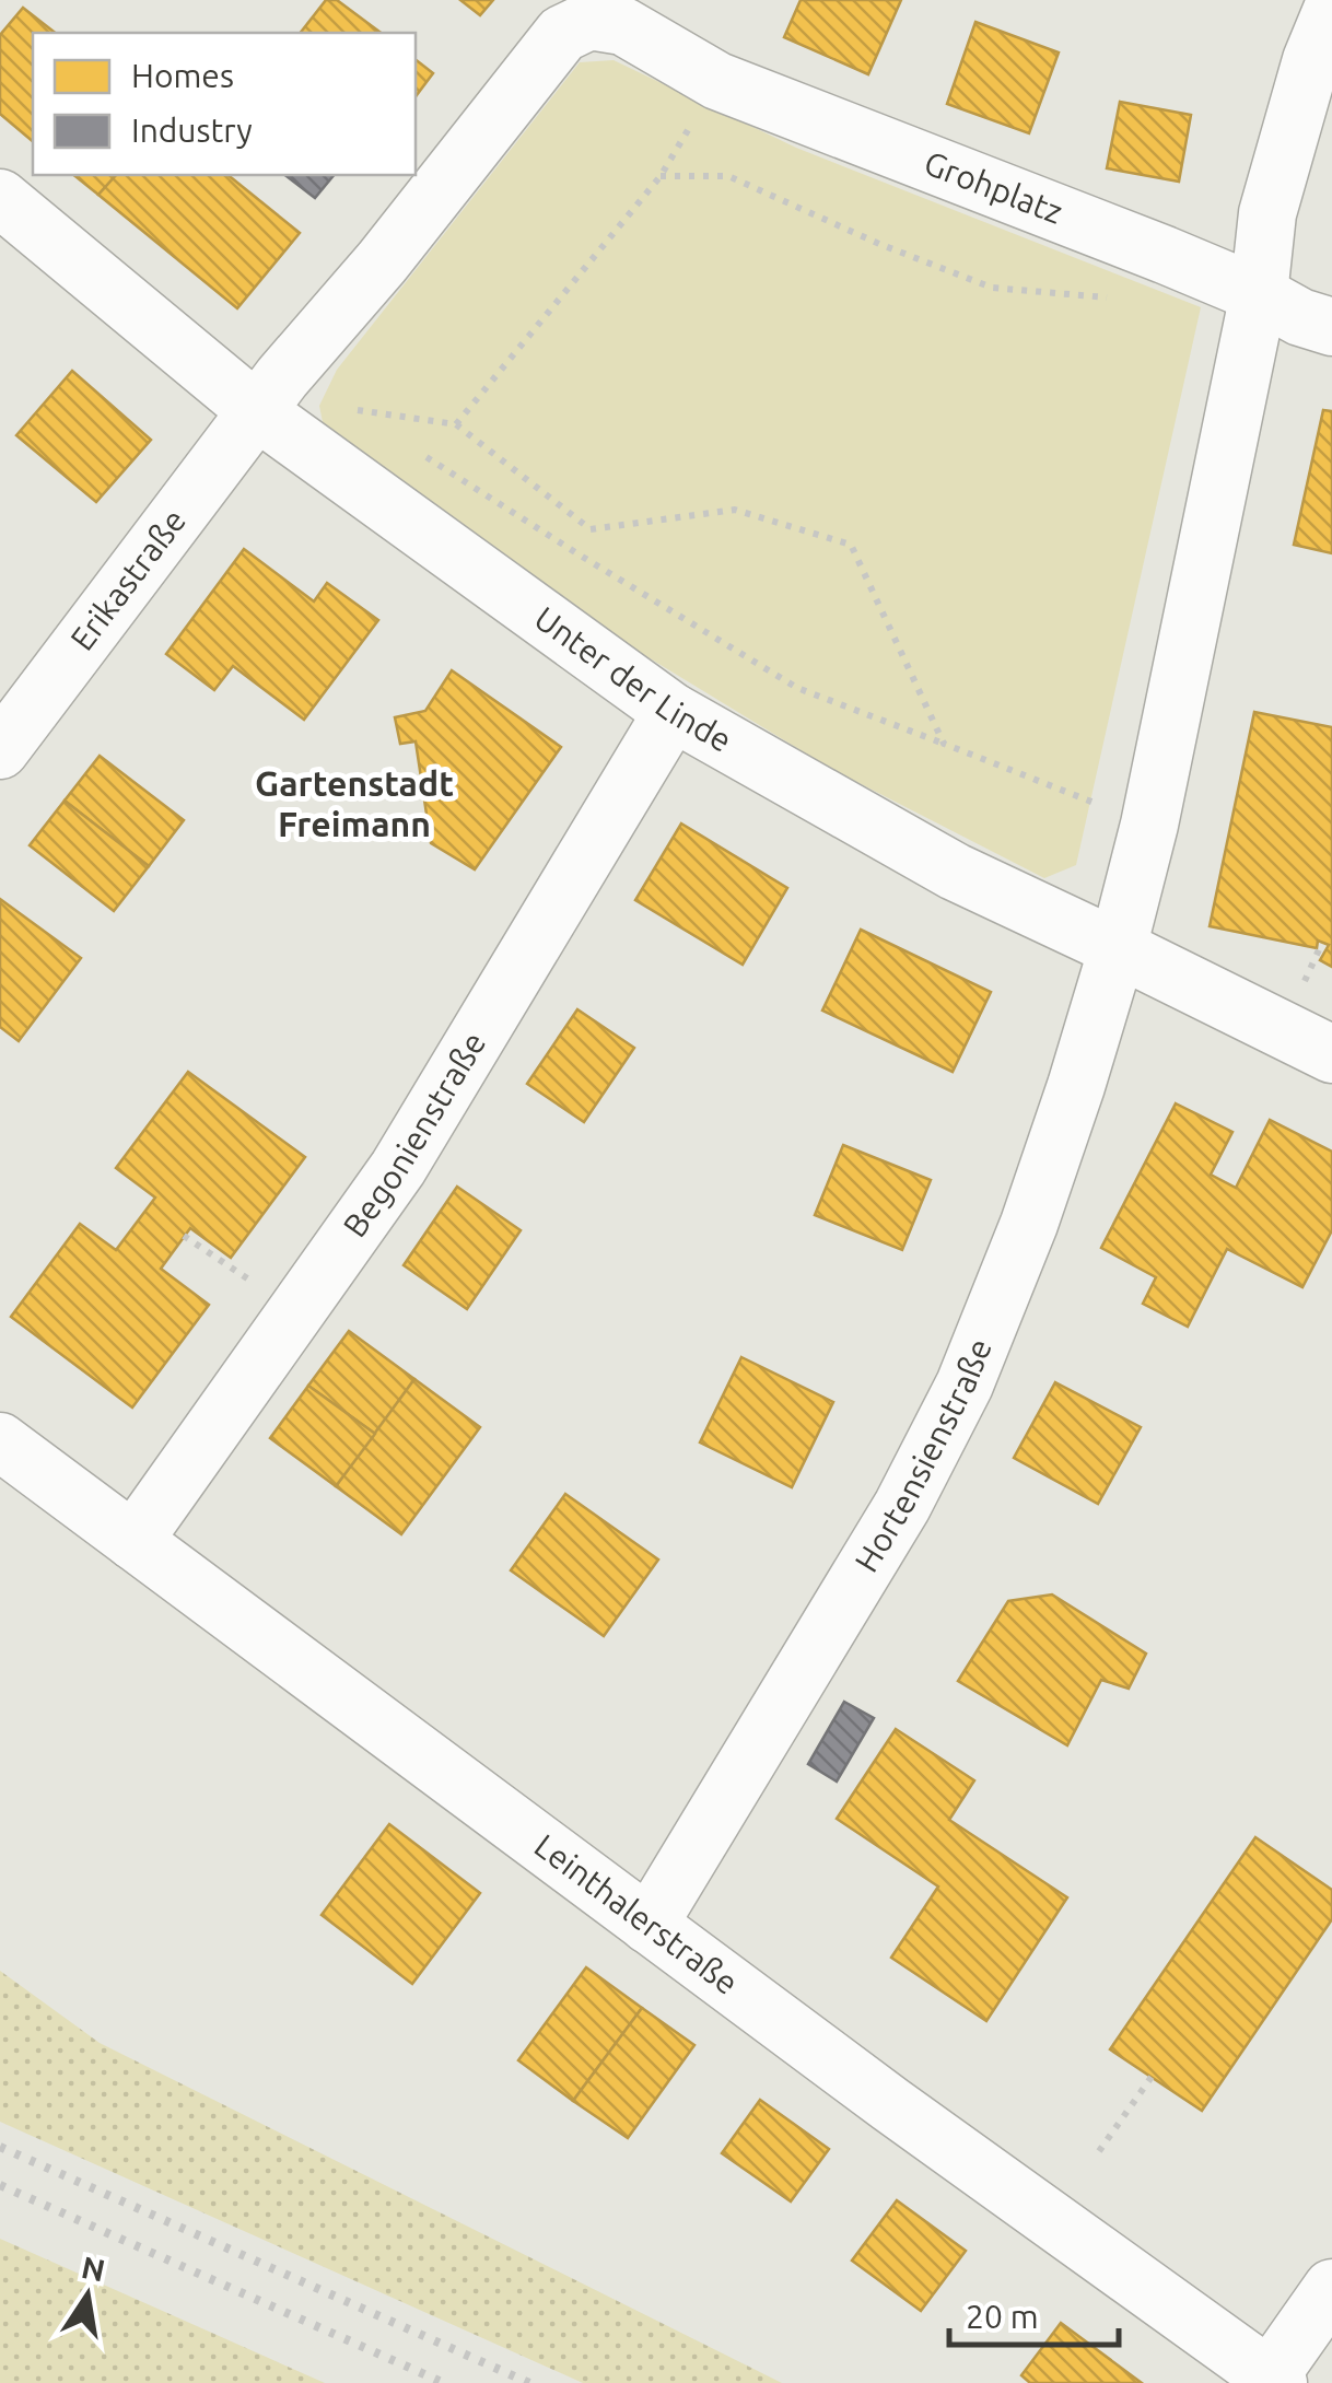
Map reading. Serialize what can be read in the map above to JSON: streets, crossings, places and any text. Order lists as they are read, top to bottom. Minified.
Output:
{"streets":{"street":["Grohplatz","Erikastraße","Unter der Linde","Begonienstraße","Hortensienstraße","Leinthalerstraße"]},"crossings":[["Grohplatz","Erikastraße"],["Grohplatz","Unter der Linde"],["Erikastraße","Unter der Linde"],["Unter der Linde","Begonienstraße"],["Unter der Linde","Hortensienstraße"],["Begonienstraße","Leinthalerstraße"],["Hortensienstraße","Leinthalerstraße"]],"districts":["Gartenstadt Freimann"],"legend":["Homes","Industry"],"scale_bar":"20 m","north":"top"}
